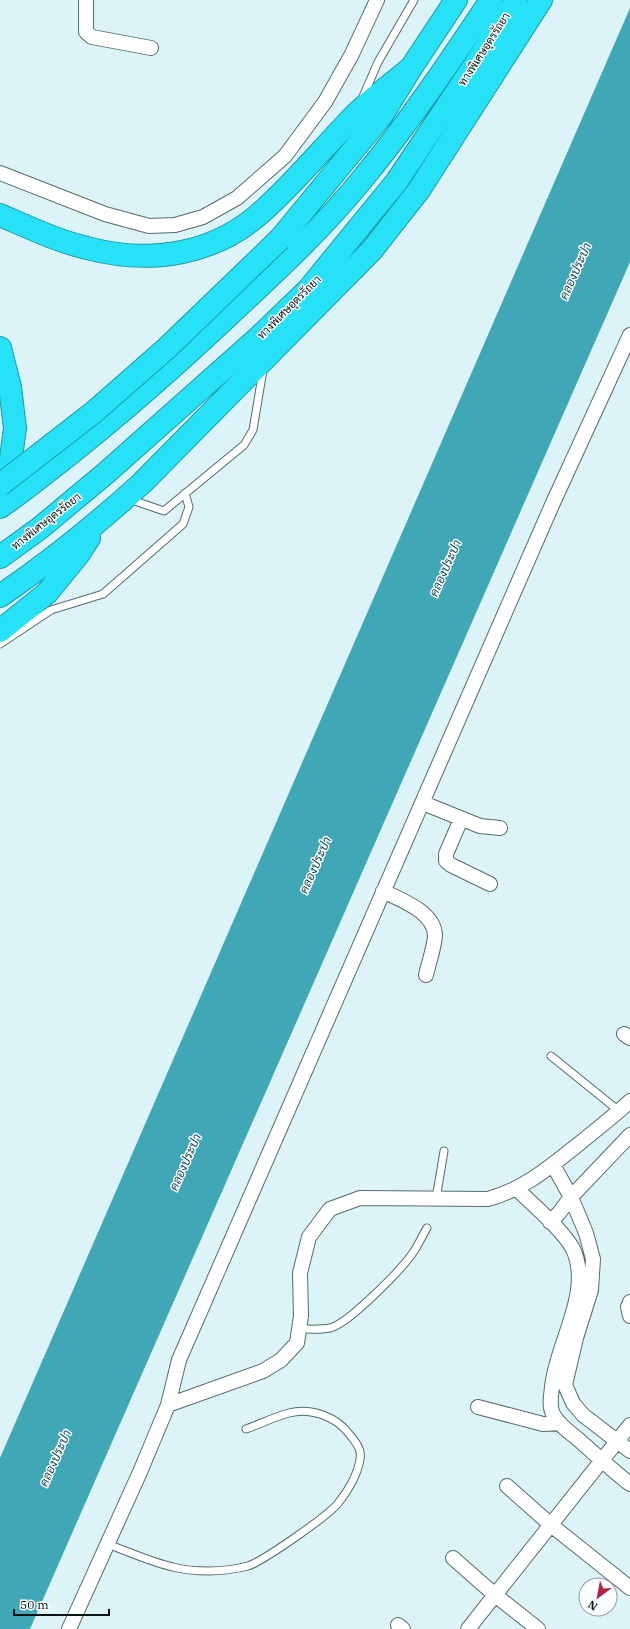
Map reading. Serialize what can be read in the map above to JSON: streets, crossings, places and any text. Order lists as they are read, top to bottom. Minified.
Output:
{"streets":{"highway":["ทางพิเศษอุดรรัถยา"]},"water":["คลองประปา"],"scale_bar":"50 m","north":"bottom left"}
